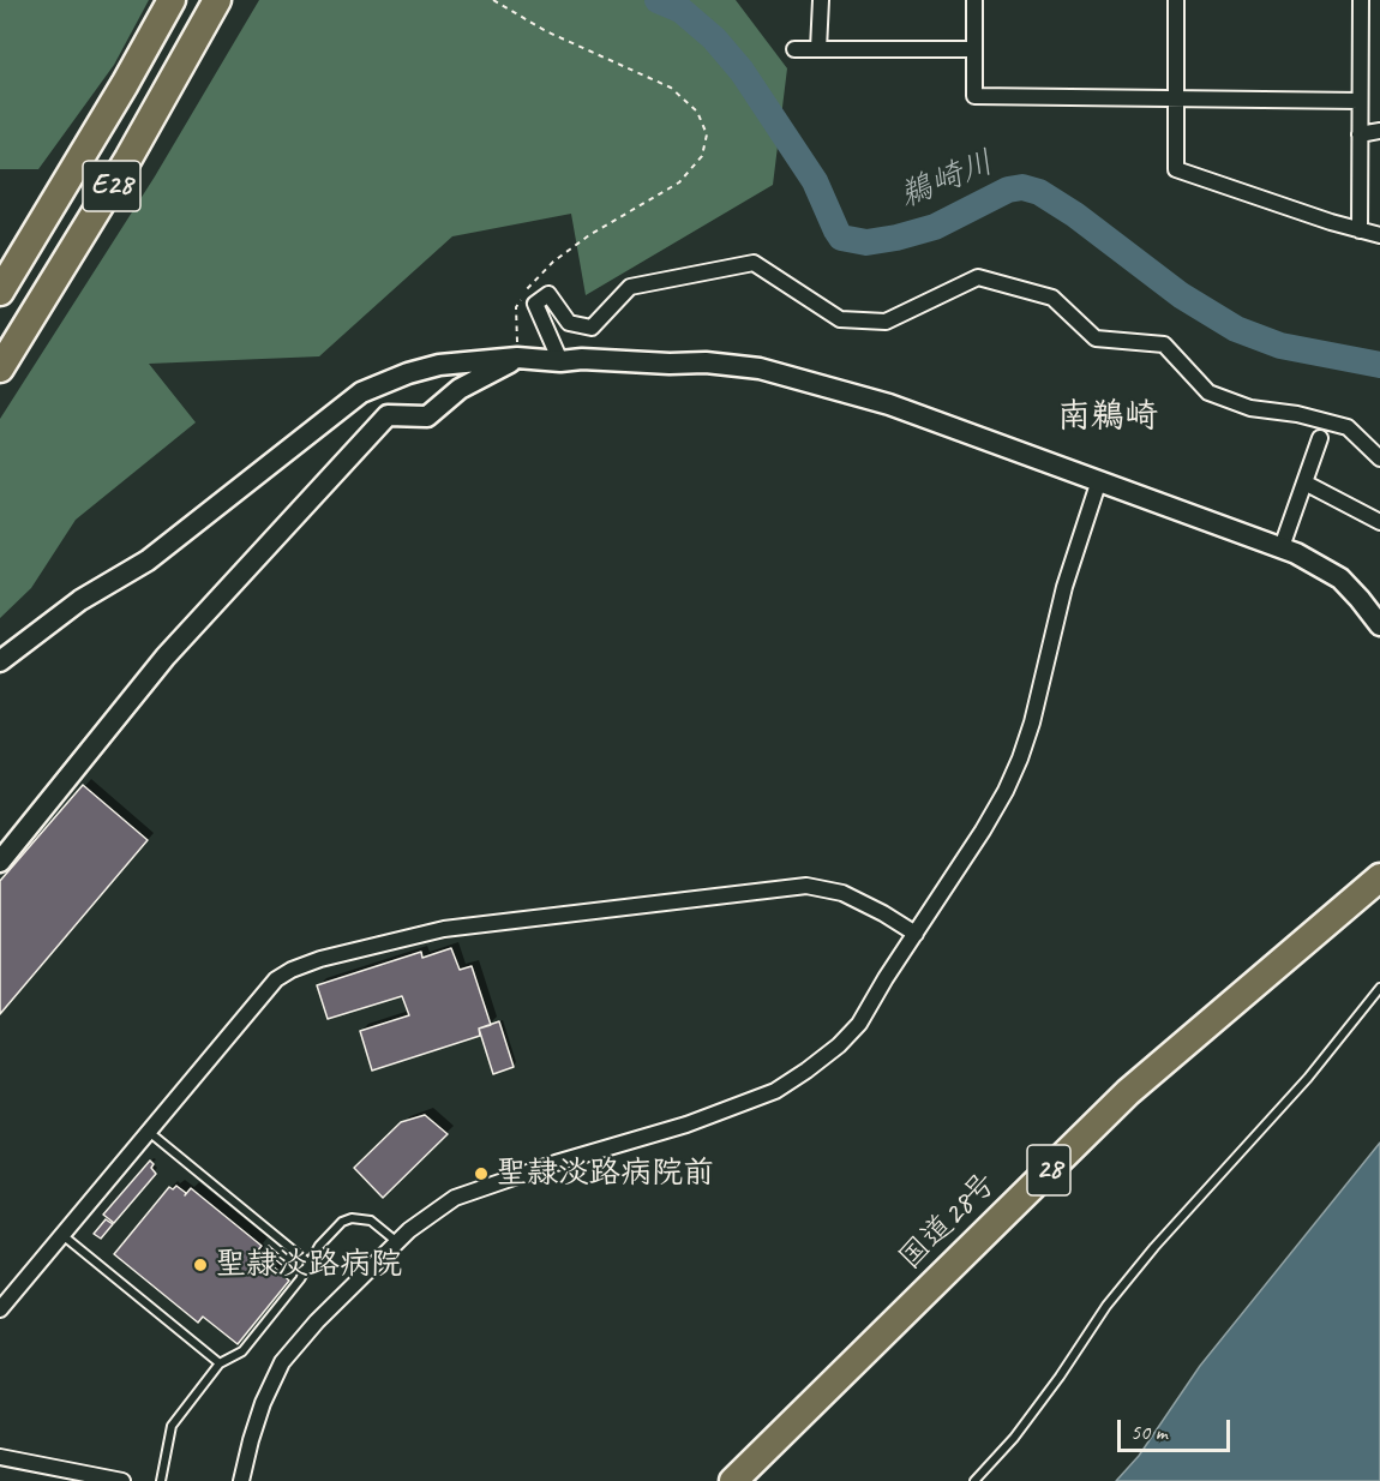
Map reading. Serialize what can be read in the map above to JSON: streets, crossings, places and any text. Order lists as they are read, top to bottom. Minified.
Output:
{"streets":{"highway":["E28","28","国道28号"]},"districts":["南鵜崎"],"water":["鵜崎川"],"places":["聖隷淡路病院前","聖隷淡路病院"],"scale_bar":"50 m"}
